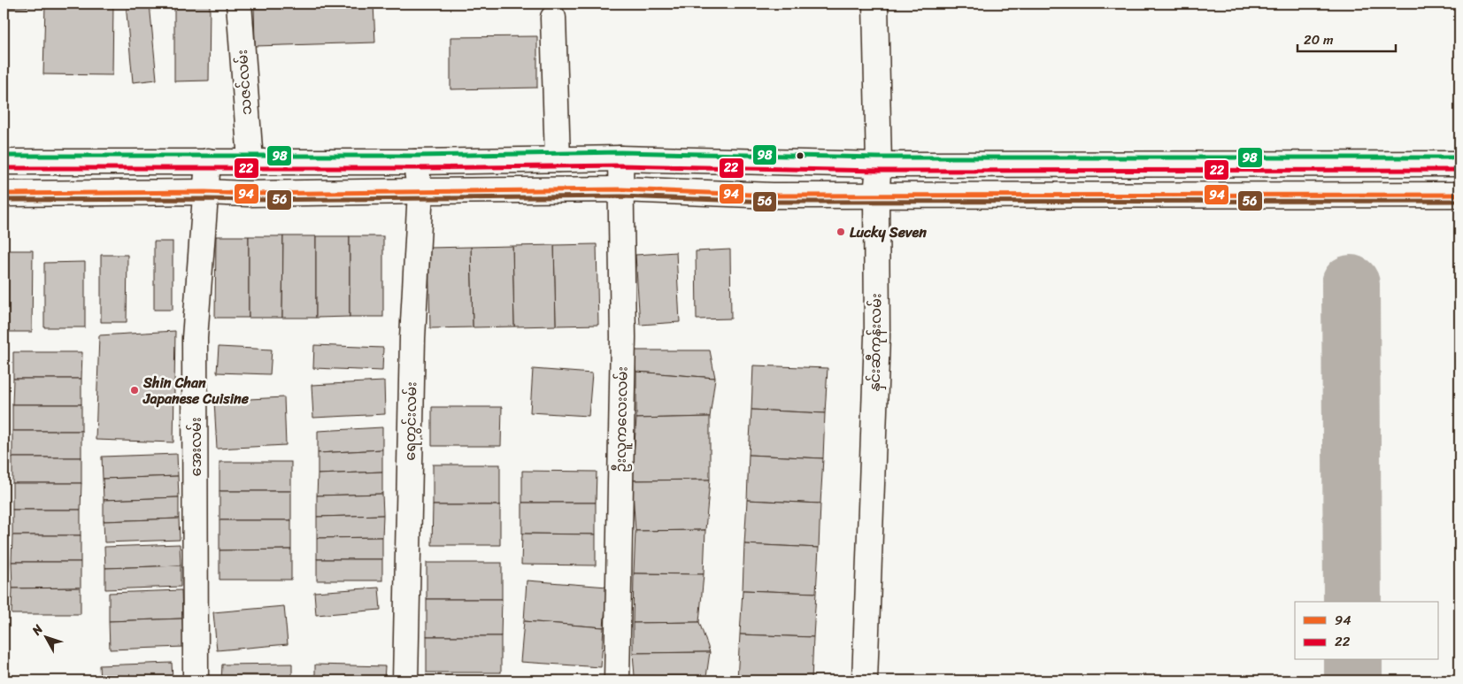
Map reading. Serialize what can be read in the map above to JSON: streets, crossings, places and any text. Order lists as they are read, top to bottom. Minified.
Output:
{"streets":{"main road":["သဇင်လမ်း","နှင်းဆီကုန်းလမ်း","ဦးလူကလေးလမ်း","ရေတွင်းလမ်း","အေးလမ်း"]},"places":["Lucky Seven","Shin Chan Japanese Cuisine"],"lines":["transit line 98","transit line 22","transit line 94","transit line 56"],"legend":["94","22"],"scale_bar":"20 m","north":"top left"}
